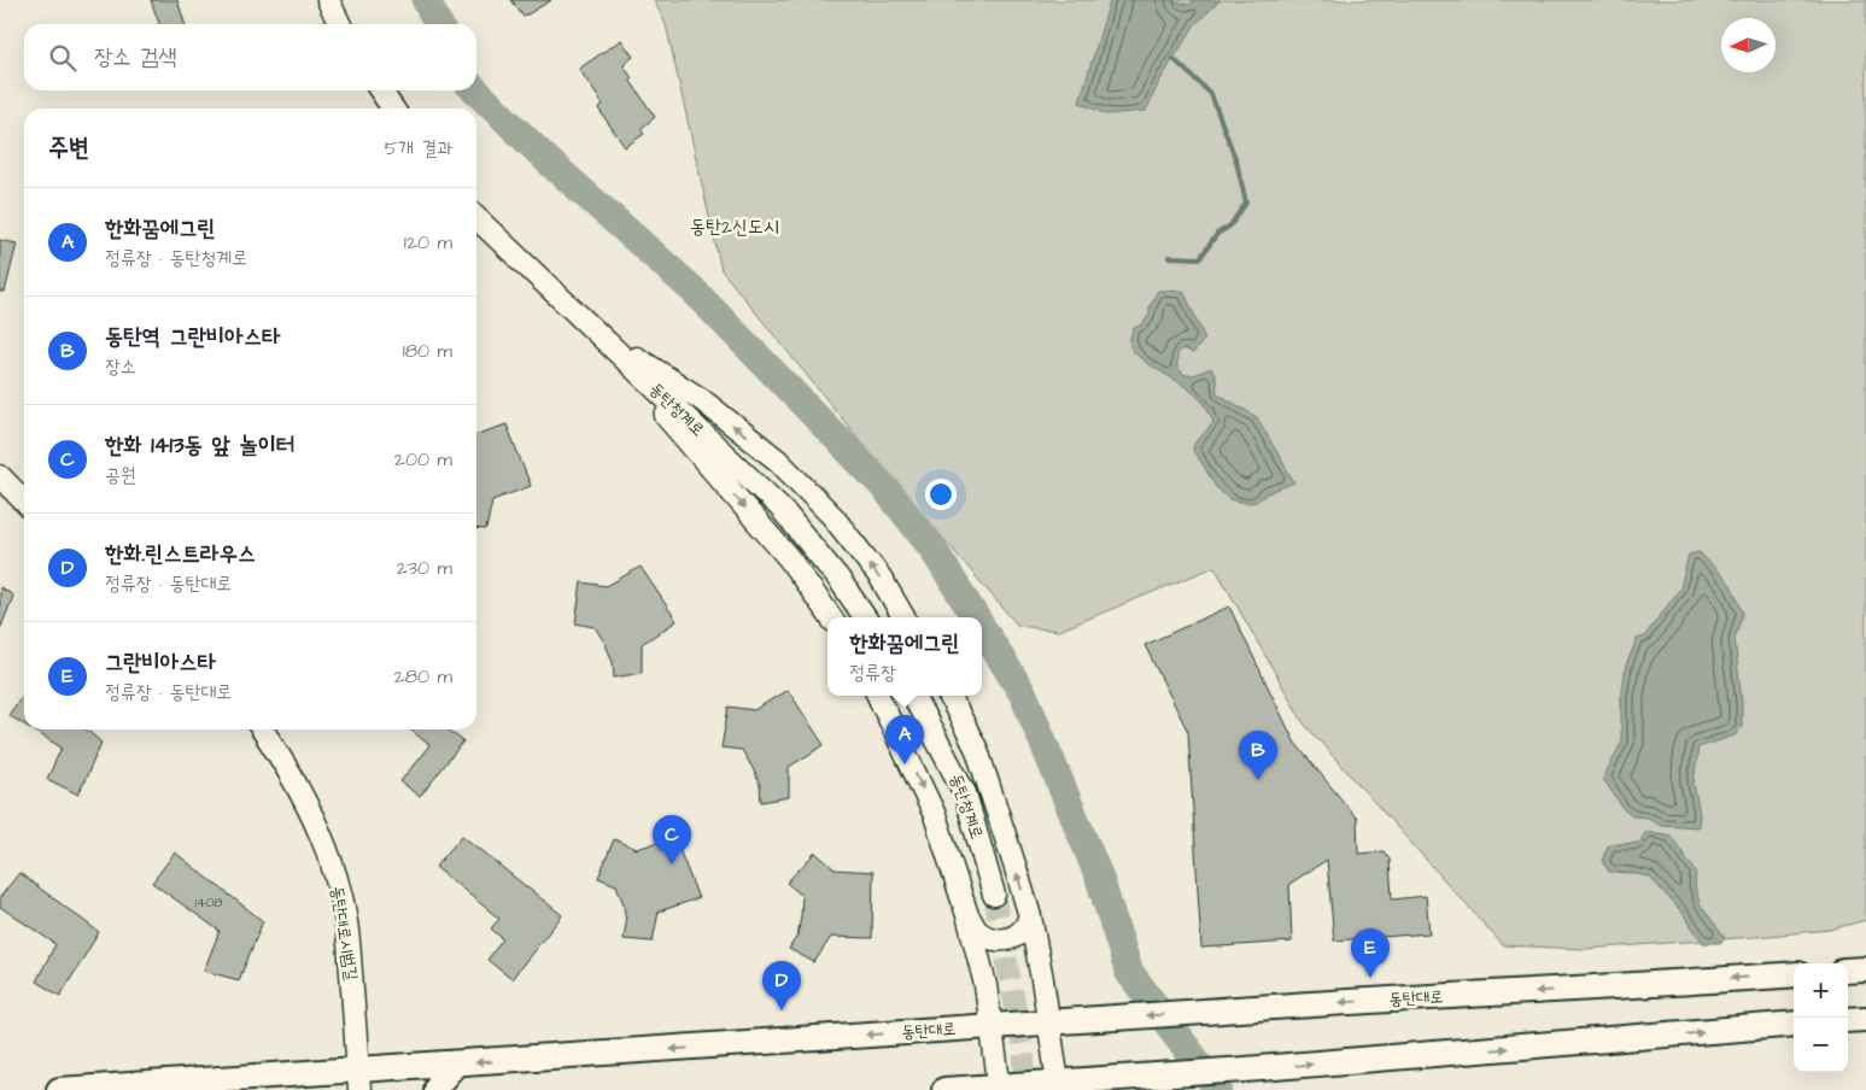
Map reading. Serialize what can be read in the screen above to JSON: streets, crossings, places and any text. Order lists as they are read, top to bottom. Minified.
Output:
{"streets":{"main road":["동탄대로"],"street":["동탄청계로","동탄대로시범길"]},"crossings":[["동탄대로시범길","동탄대로"]],"districts":["동탄2신도시"],"house_numbers":["1408"],"north":"left","page":{"search":"장소 검색","heading":["주변","5개 결과"],"list":[{"mark":"A","name":"한화꿈에그린","note":"정류장 · 동탄청계로","value":"120 m"},{"mark":"B","name":"동탄역 그란비아스타","note":"장소","value":"180 m"},{"mark":"C","name":"한화 1413동 앞 놀이터","note":"공원","value":"200 m"},{"mark":"D","name":"한화.린스트라우스","note":"정류장 · 동탄대로","value":"230 m"},{"mark":"E","name":"그란비아스타","note":"정류장 · 동탄대로","value":"280 m"}],"popup":["한화꿈에그린","정류장"],"pins":["A","B","C","E","D"],"map_buttons":["+","−"]}}
